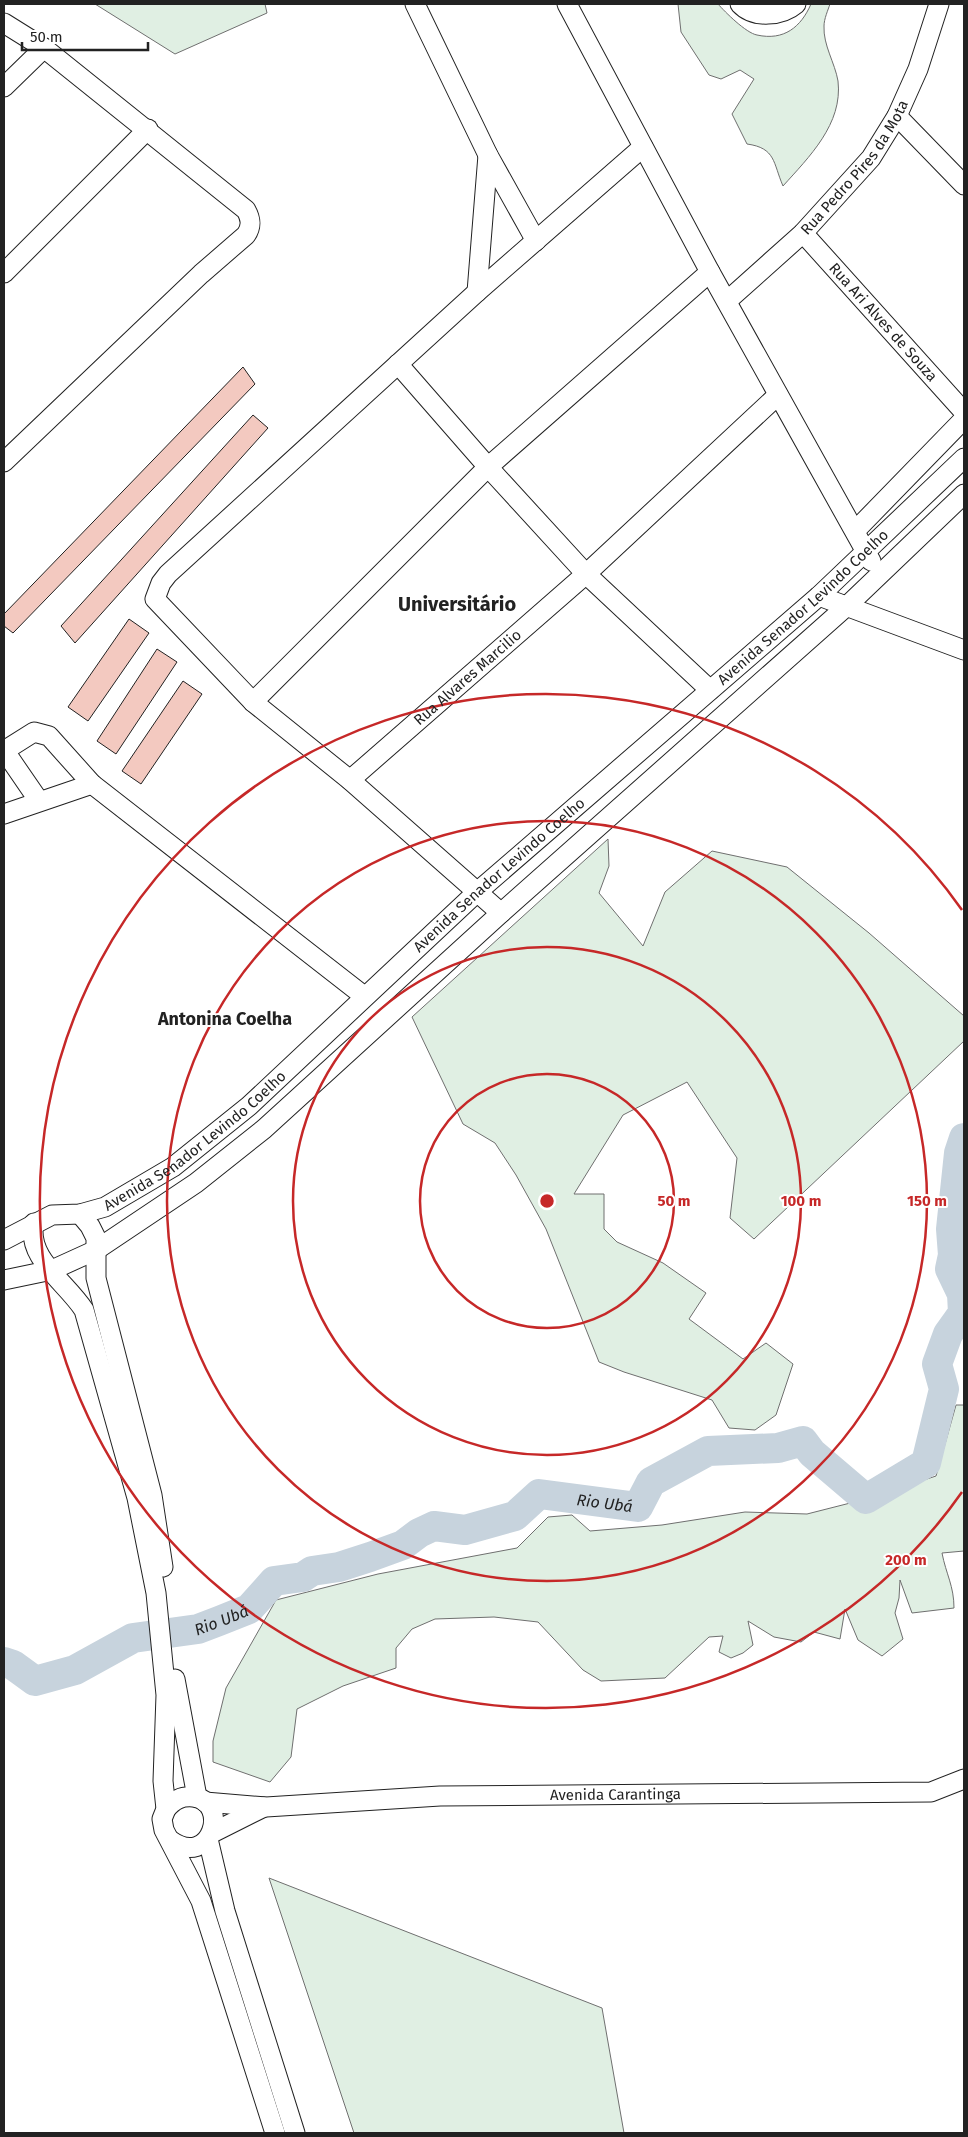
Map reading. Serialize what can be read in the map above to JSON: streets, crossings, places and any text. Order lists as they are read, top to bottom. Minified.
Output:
{"streets":{"street":["Rua Pedro Pires da Mota","Rua Ari Alves de Souza","Avenida Senador Levindo Coelho","Rua Alvares Marcilio","Avenida Carantinga"]},"crossings":[["Rua Pedro Pires da Mota","Rua Ari Alves de Souza"]],"districts":["Universitário","Antonina Coelha"],"water":["Rio Ubá"],"scale_bar":"50 m","rings":["50 m","100 m","150 m","200 m"]}
